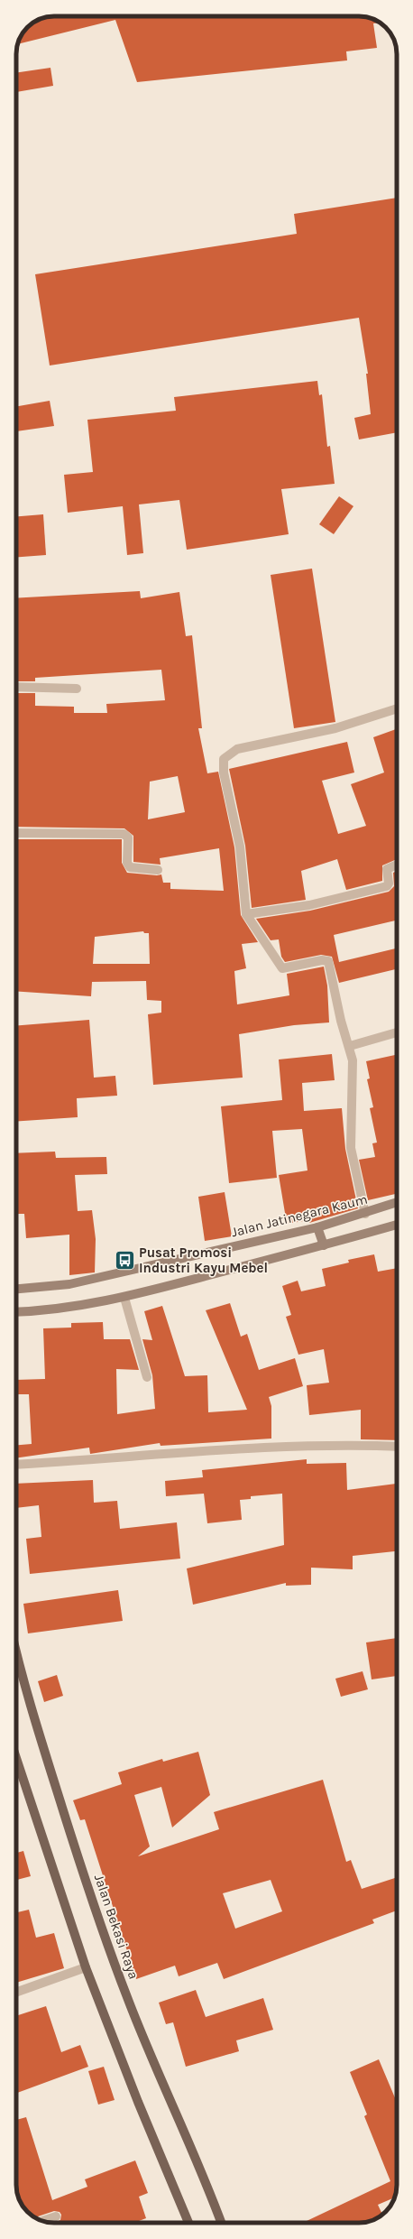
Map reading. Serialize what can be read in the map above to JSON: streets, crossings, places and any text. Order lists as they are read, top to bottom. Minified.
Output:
{"streets":{"main road":["Jalan Bekasi Raya"],"street":["Jalan Jatinegara Kaum"]},"places":{"bus stop":["Pusat Promosi Industri Kayu Mebel"]}}
